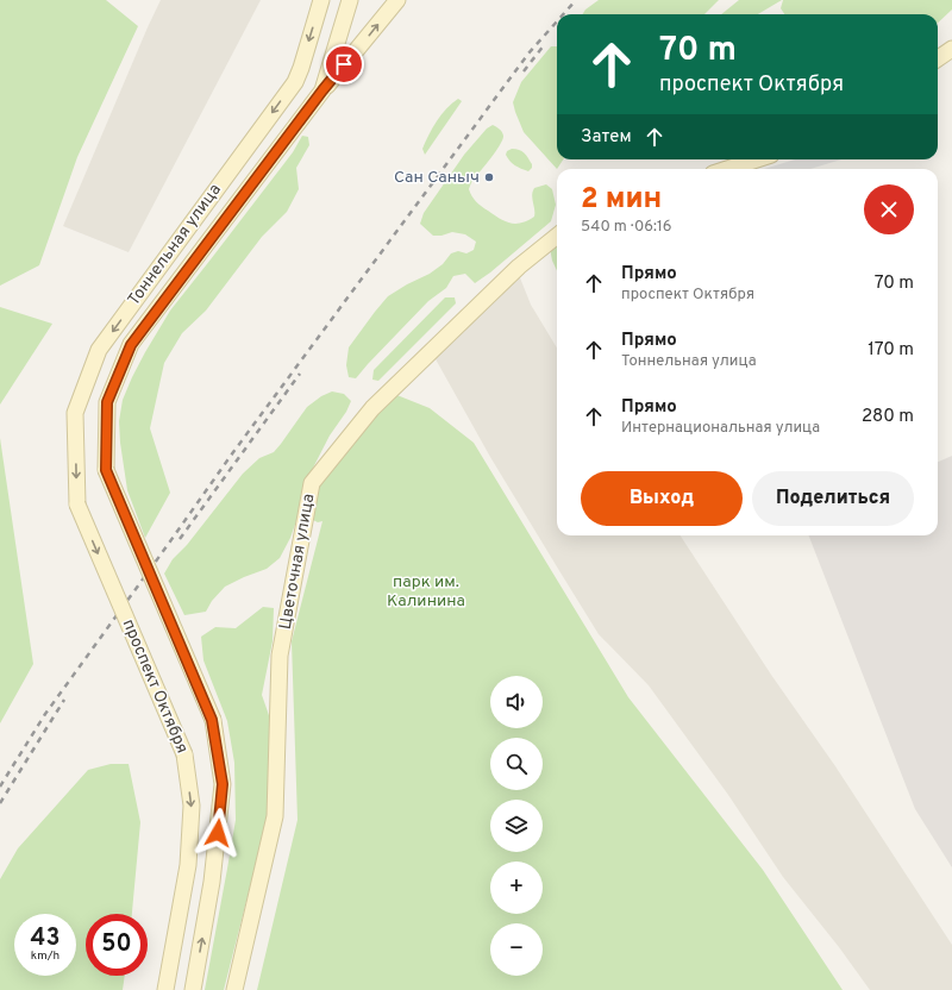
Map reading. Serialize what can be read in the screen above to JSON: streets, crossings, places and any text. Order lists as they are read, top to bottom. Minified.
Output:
{"streets":{"main road":["Тоннельная улица","Цветочная улица","проспект Октября"]},"crossings":[["Тоннельная улица","проспект Октября"]],"one_way":["проспект Октября"],"parks":["парк им. Калинина"],"places":["Сан Саныч"],"page":{"turn":["70 m","проспект Октября"],"then":"Затем","heading":["2 мин","540 m · 06:16"],"list":[{"name":"Прямо","note":"проспект Октября","value":"70 m"},{"name":"Прямо","note":"Тоннельная улица","value":"170 m"},{"name":"Прямо","note":"Интернациональная улица","value":"280 m"}],"buttons":["Выход","Поделиться"],"map_buttons":["+","−"],"speed":"43 km/h","limit":"50"}}
